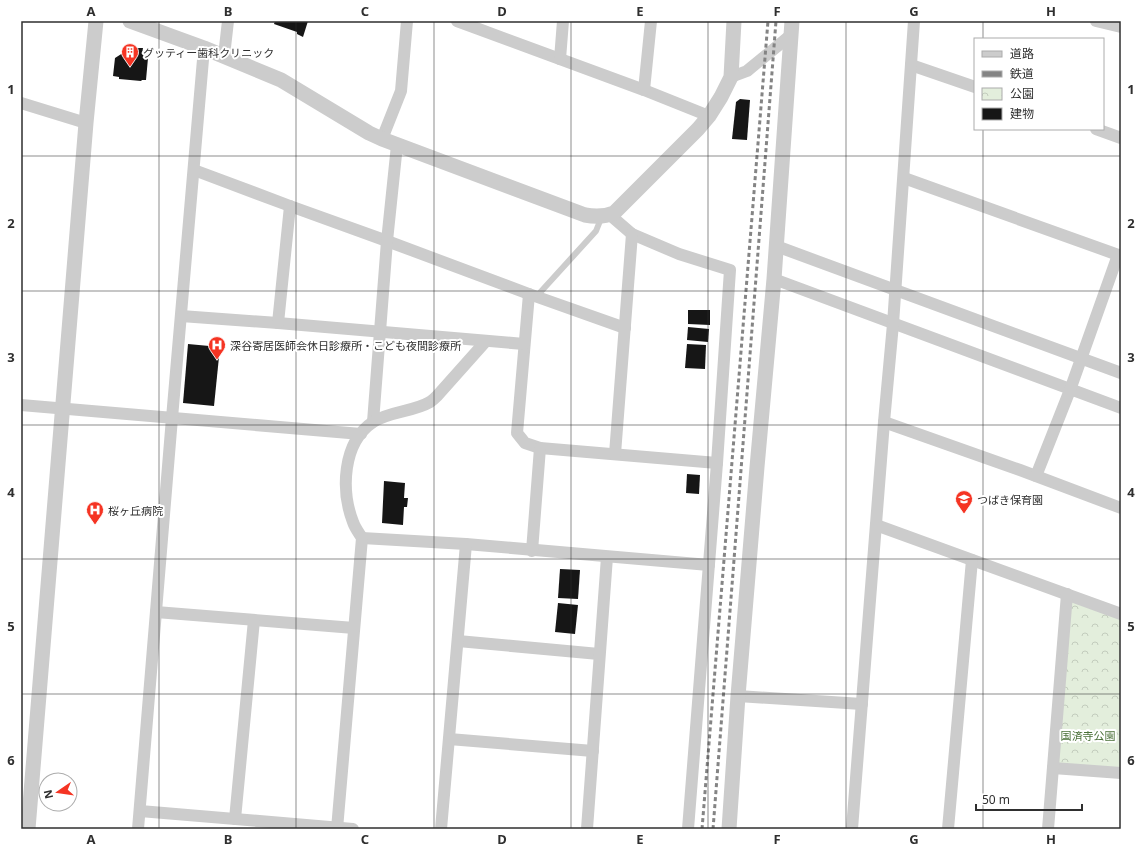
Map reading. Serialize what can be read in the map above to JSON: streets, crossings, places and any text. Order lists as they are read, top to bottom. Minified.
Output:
{"parks":["国済寺公園"],"places":{"building":["グッティー歯科クリニック"],"hospital":["深谷寄居医師会休日診療所・こども夜間診療所","桜ヶ丘病院"],"school or university":["つばき保育園"]},"legend":["道路","鉄道","公園","建物"],"scale_bar":"50 m","north":"left","grid":{"columns":["A","B","C","D","E","F","G","H"],"rows":["1","2","3","4","5","6"]}}
